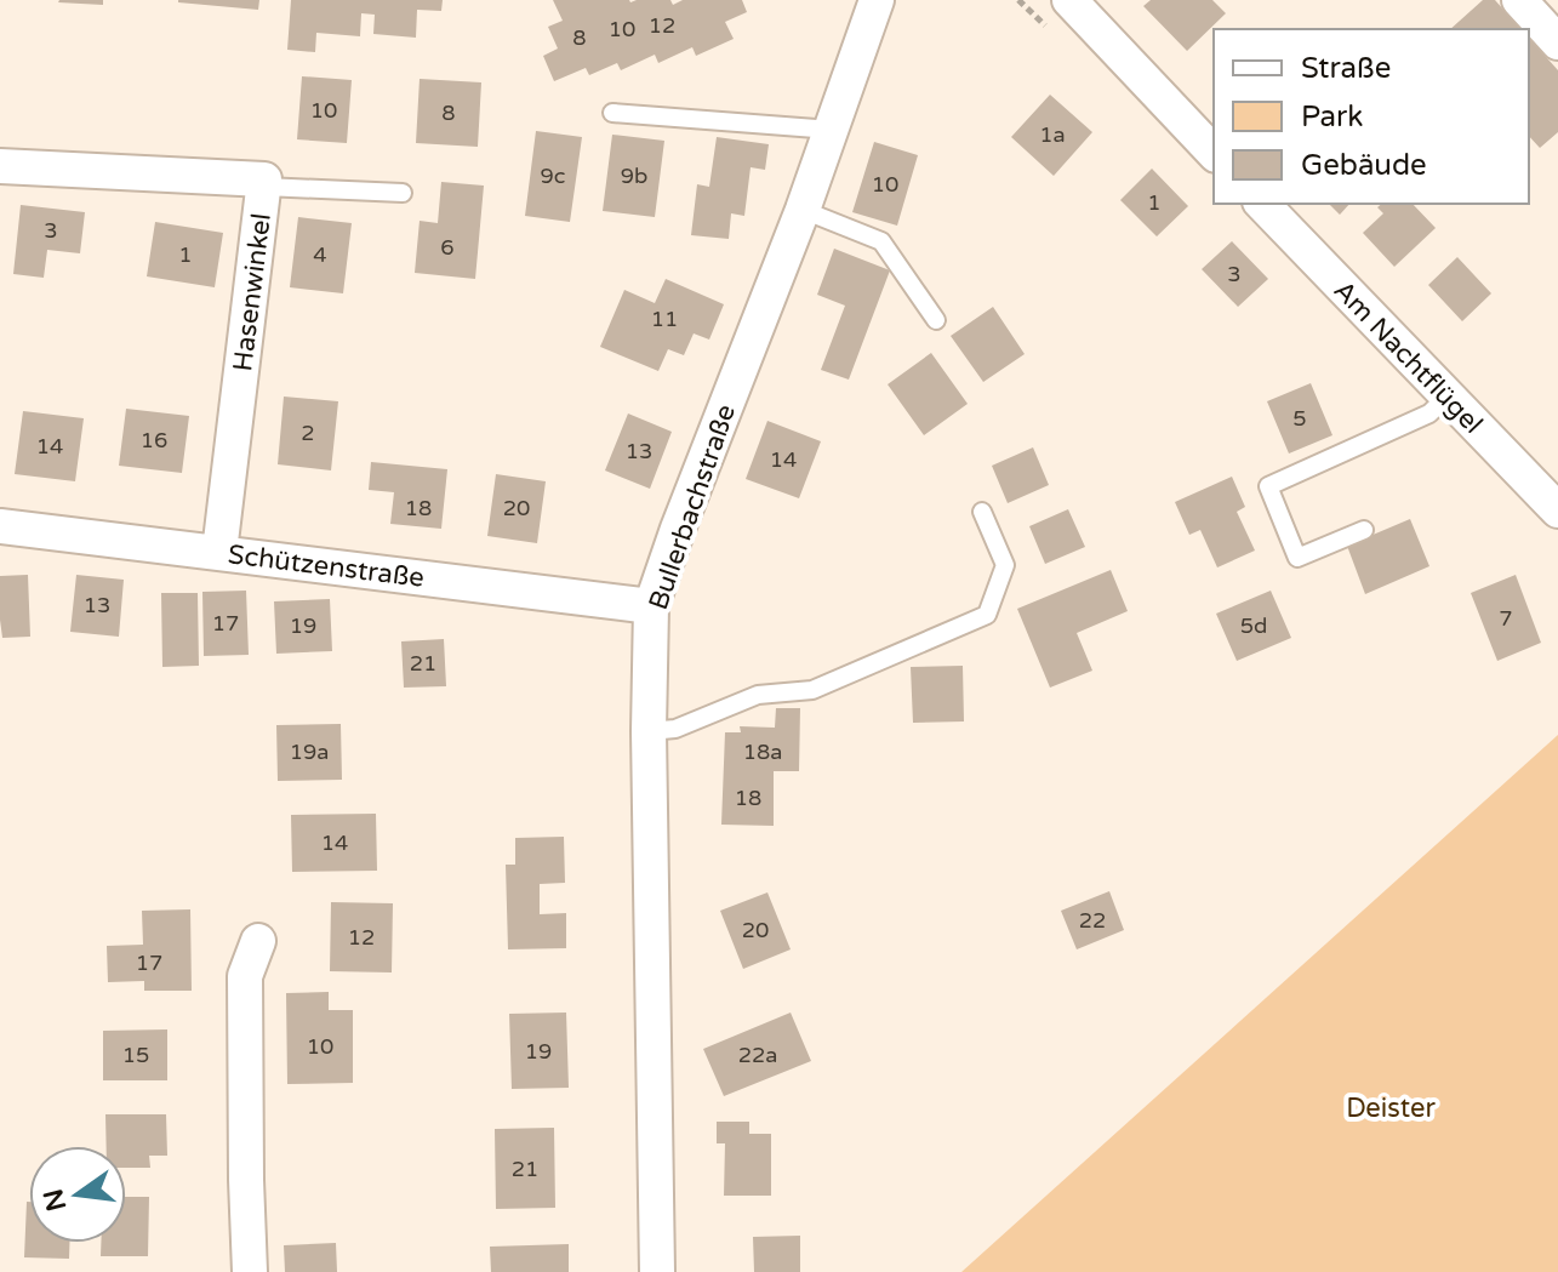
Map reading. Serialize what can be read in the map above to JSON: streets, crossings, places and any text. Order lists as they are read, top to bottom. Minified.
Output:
{"streets":{"street":["Hasenwinkel","Am Nachtflügel","Bullerbachstraße","Schützenstraße"]},"crossings":[["Hasenwinkel","Schützenstraße"],["Bullerbachstraße","Schützenstraße"]],"parks":["Deister"],"house_numbers":["12","10","8","10","8","1a","9c","9b","10","1","3","6","1","4","3","11","5","2","16","14","13","14","18","20","13","7","17","19","5d","21","19a","18a","18","14","22","20","12","17","10","19","15","22a","21"],"legend":["Straße","Park","Gebäude"],"north":"left"}
